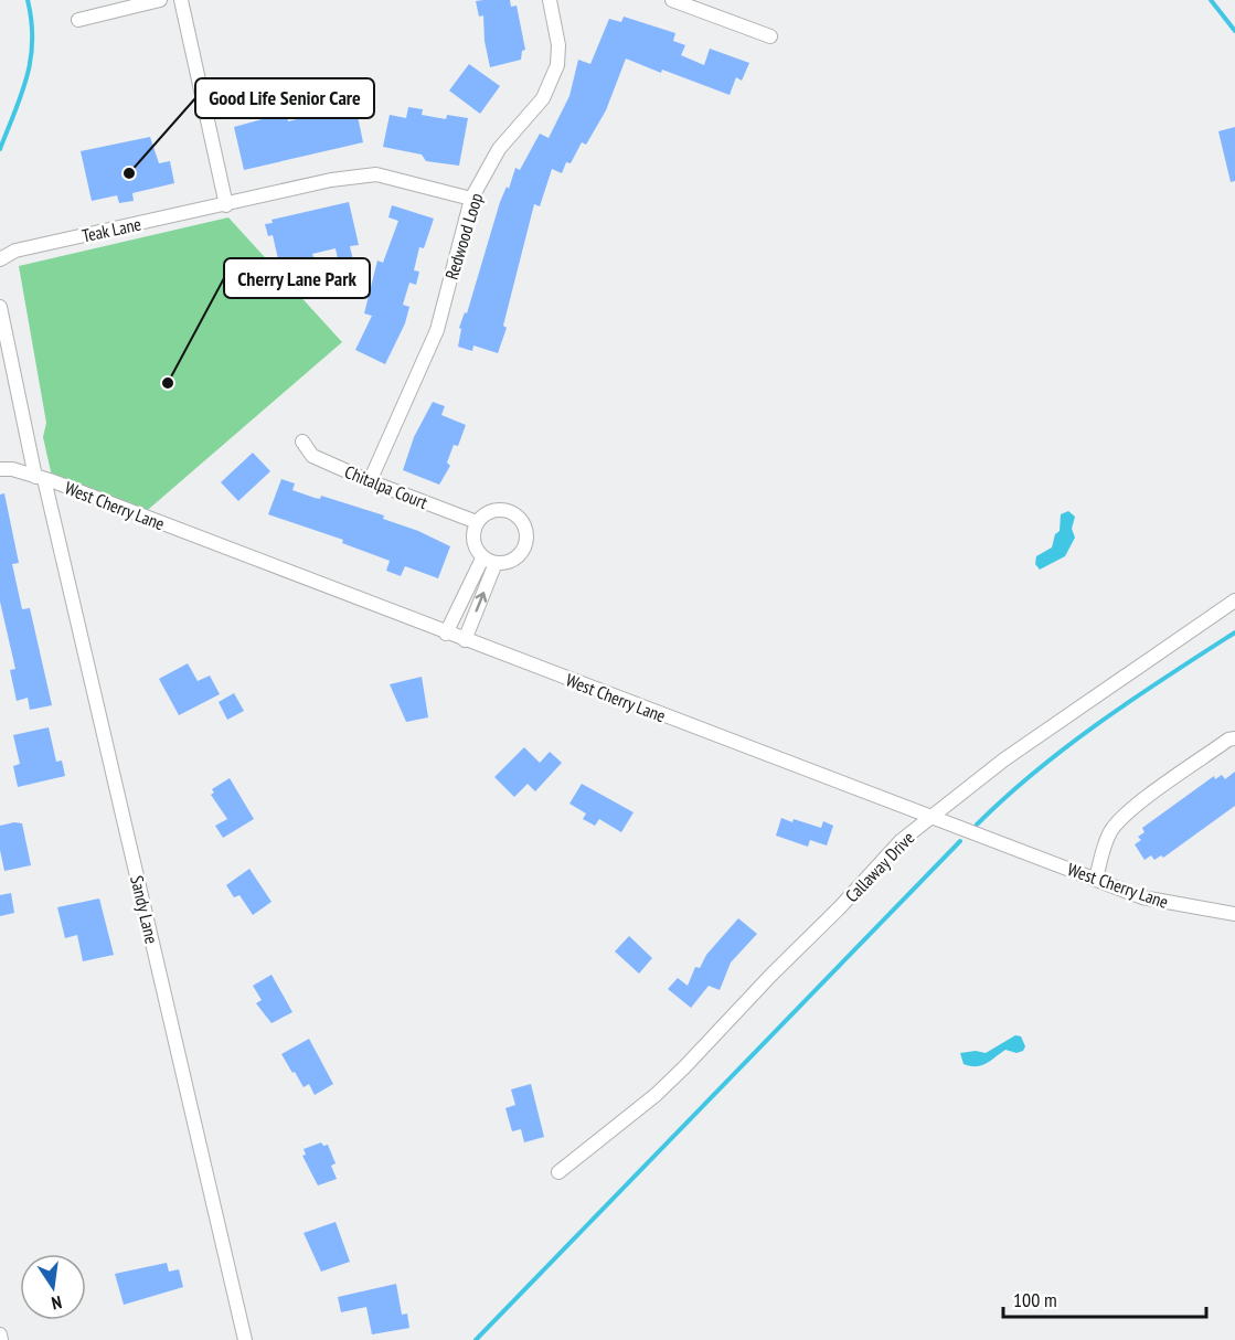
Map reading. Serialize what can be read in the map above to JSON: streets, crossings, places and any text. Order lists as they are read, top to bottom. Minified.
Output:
{"streets":{"street":["Teak Lane","Redwood Loop","Chitalpa Court","West Cherry Lane","Callaway Drive","Sandy Lane"]},"crossings":[["Teak Lane","Redwood Loop"],["Redwood Loop","Chitalpa Court"],["West Cherry Lane","Callaway Drive"],["West Cherry Lane","Sandy Lane"]],"places":["Good Life Senior Care","Cherry Lane Park"],"scale_bar":"100 m","north":"bottom"}
